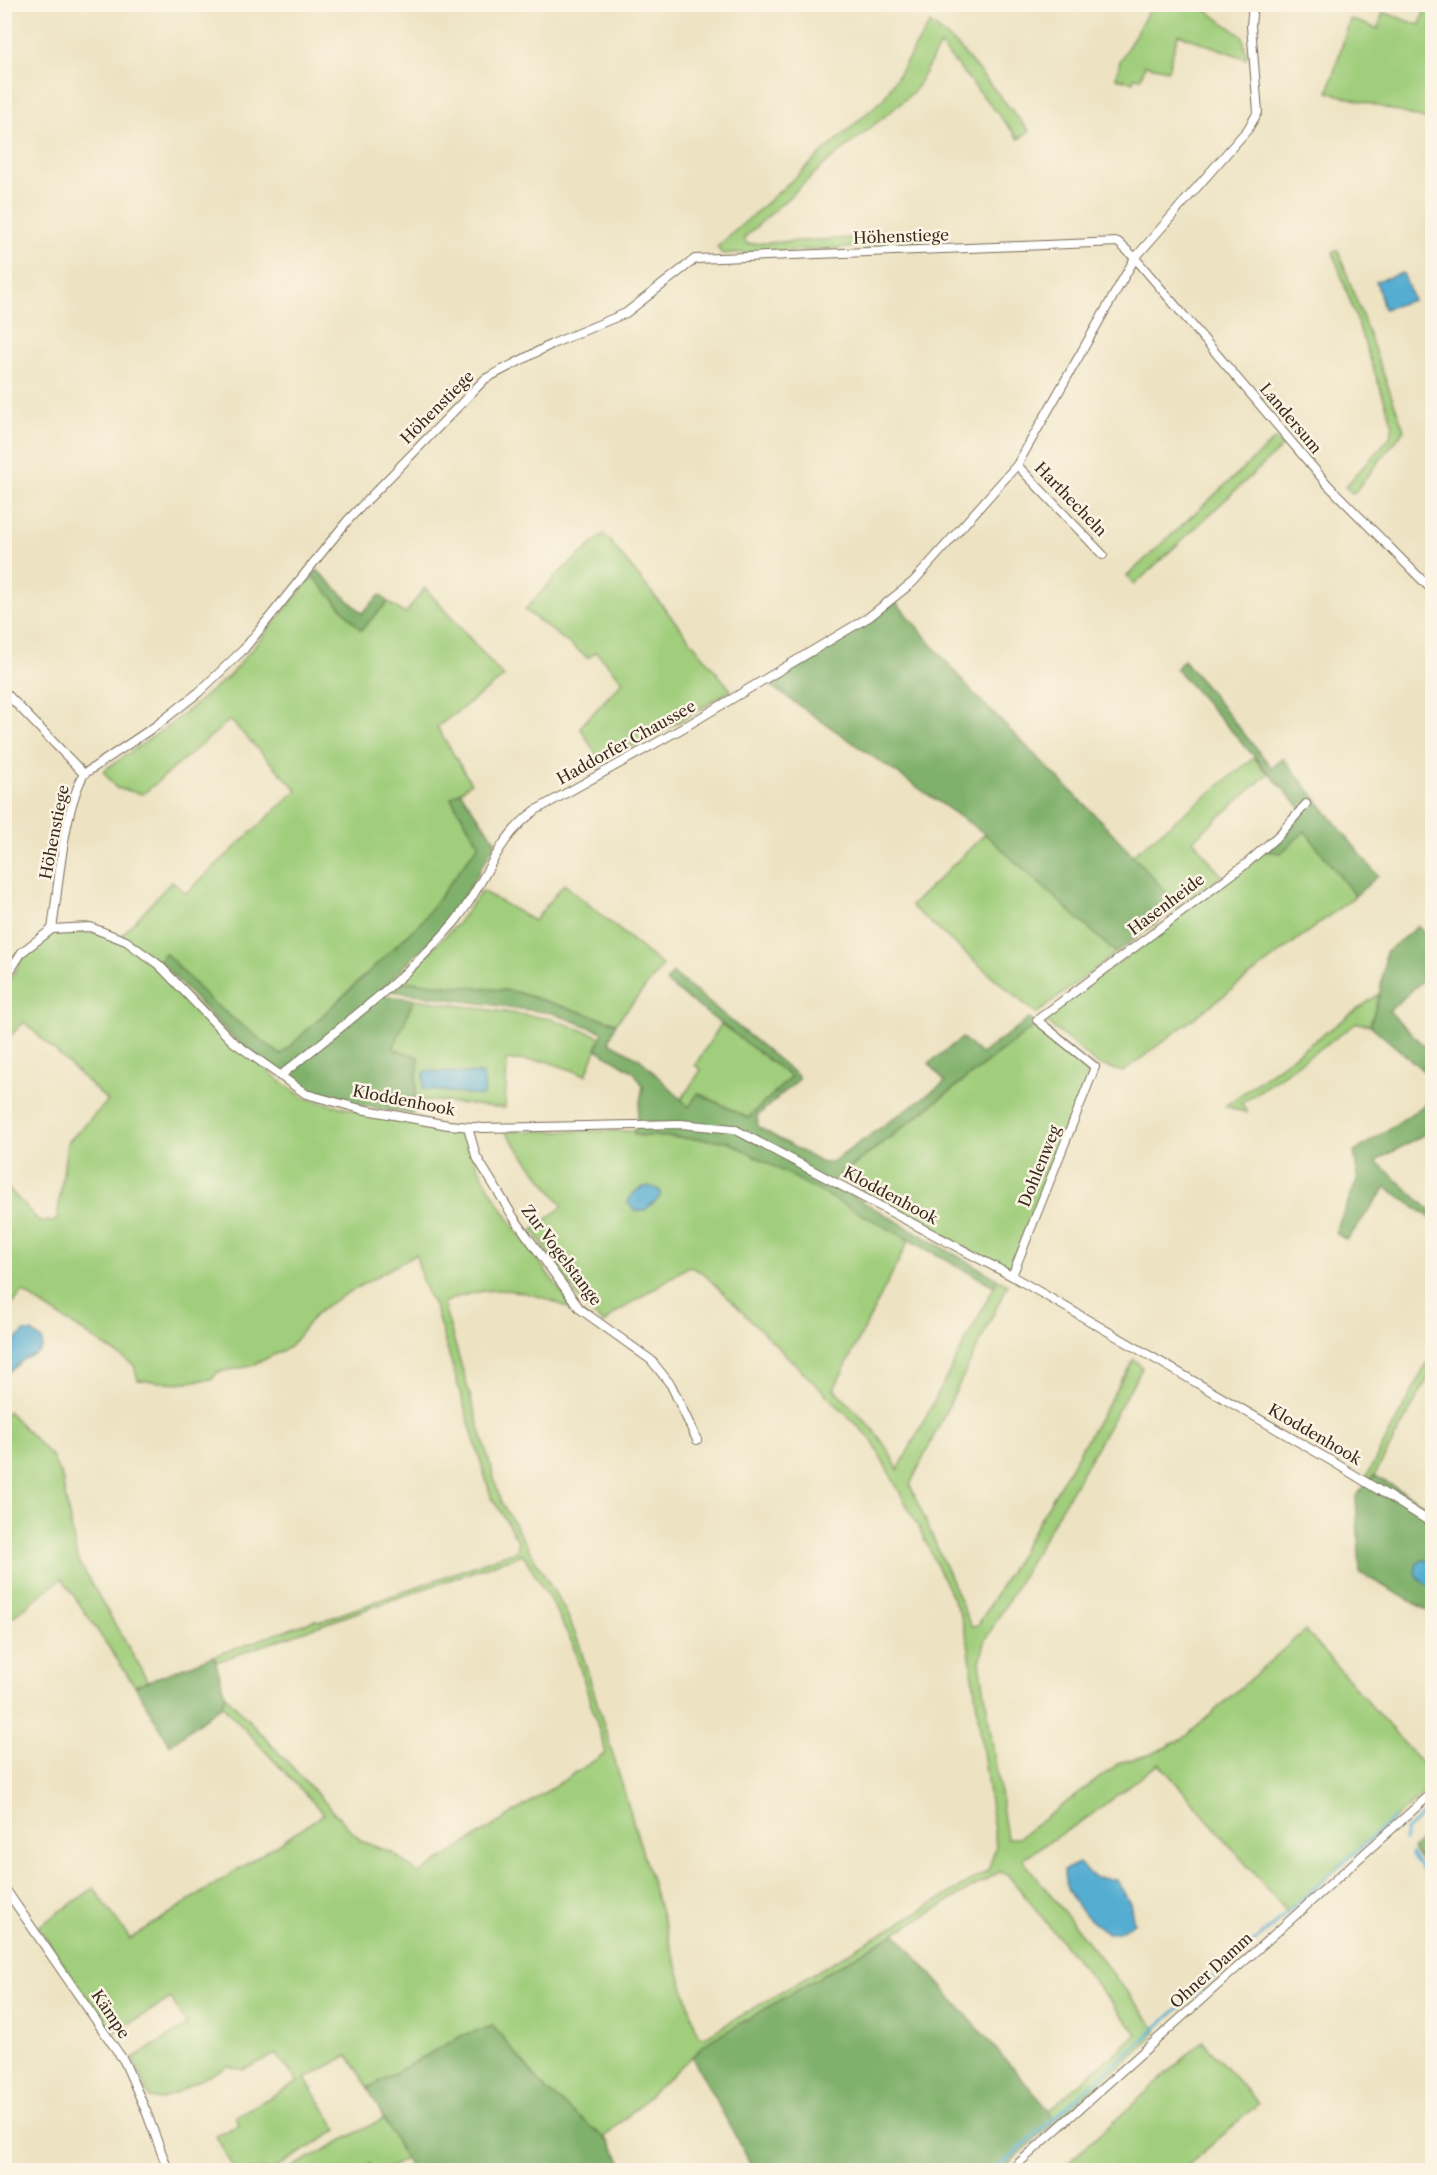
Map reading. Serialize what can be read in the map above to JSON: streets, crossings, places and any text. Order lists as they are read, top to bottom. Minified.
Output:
{"streets":{"street":["Höhenstiege","Landersum","Harthecheln","Haddorfer Chaussee","Hasenheide","Kloddenhook","Dohlenweg","Zur Vogelstange","Ohner Damm","Kämpe"]},"crossings":[["Höhenstiege","Landersum"],["Höhenstiege","Kloddenhook"],["Harthecheln","Haddorfer Chaussee"],["Haddorfer Chaussee","Kloddenhook"],["Hasenheide","Dohlenweg"],["Kloddenhook","Dohlenweg"],["Kloddenhook","Zur Vogelstange"]]}
